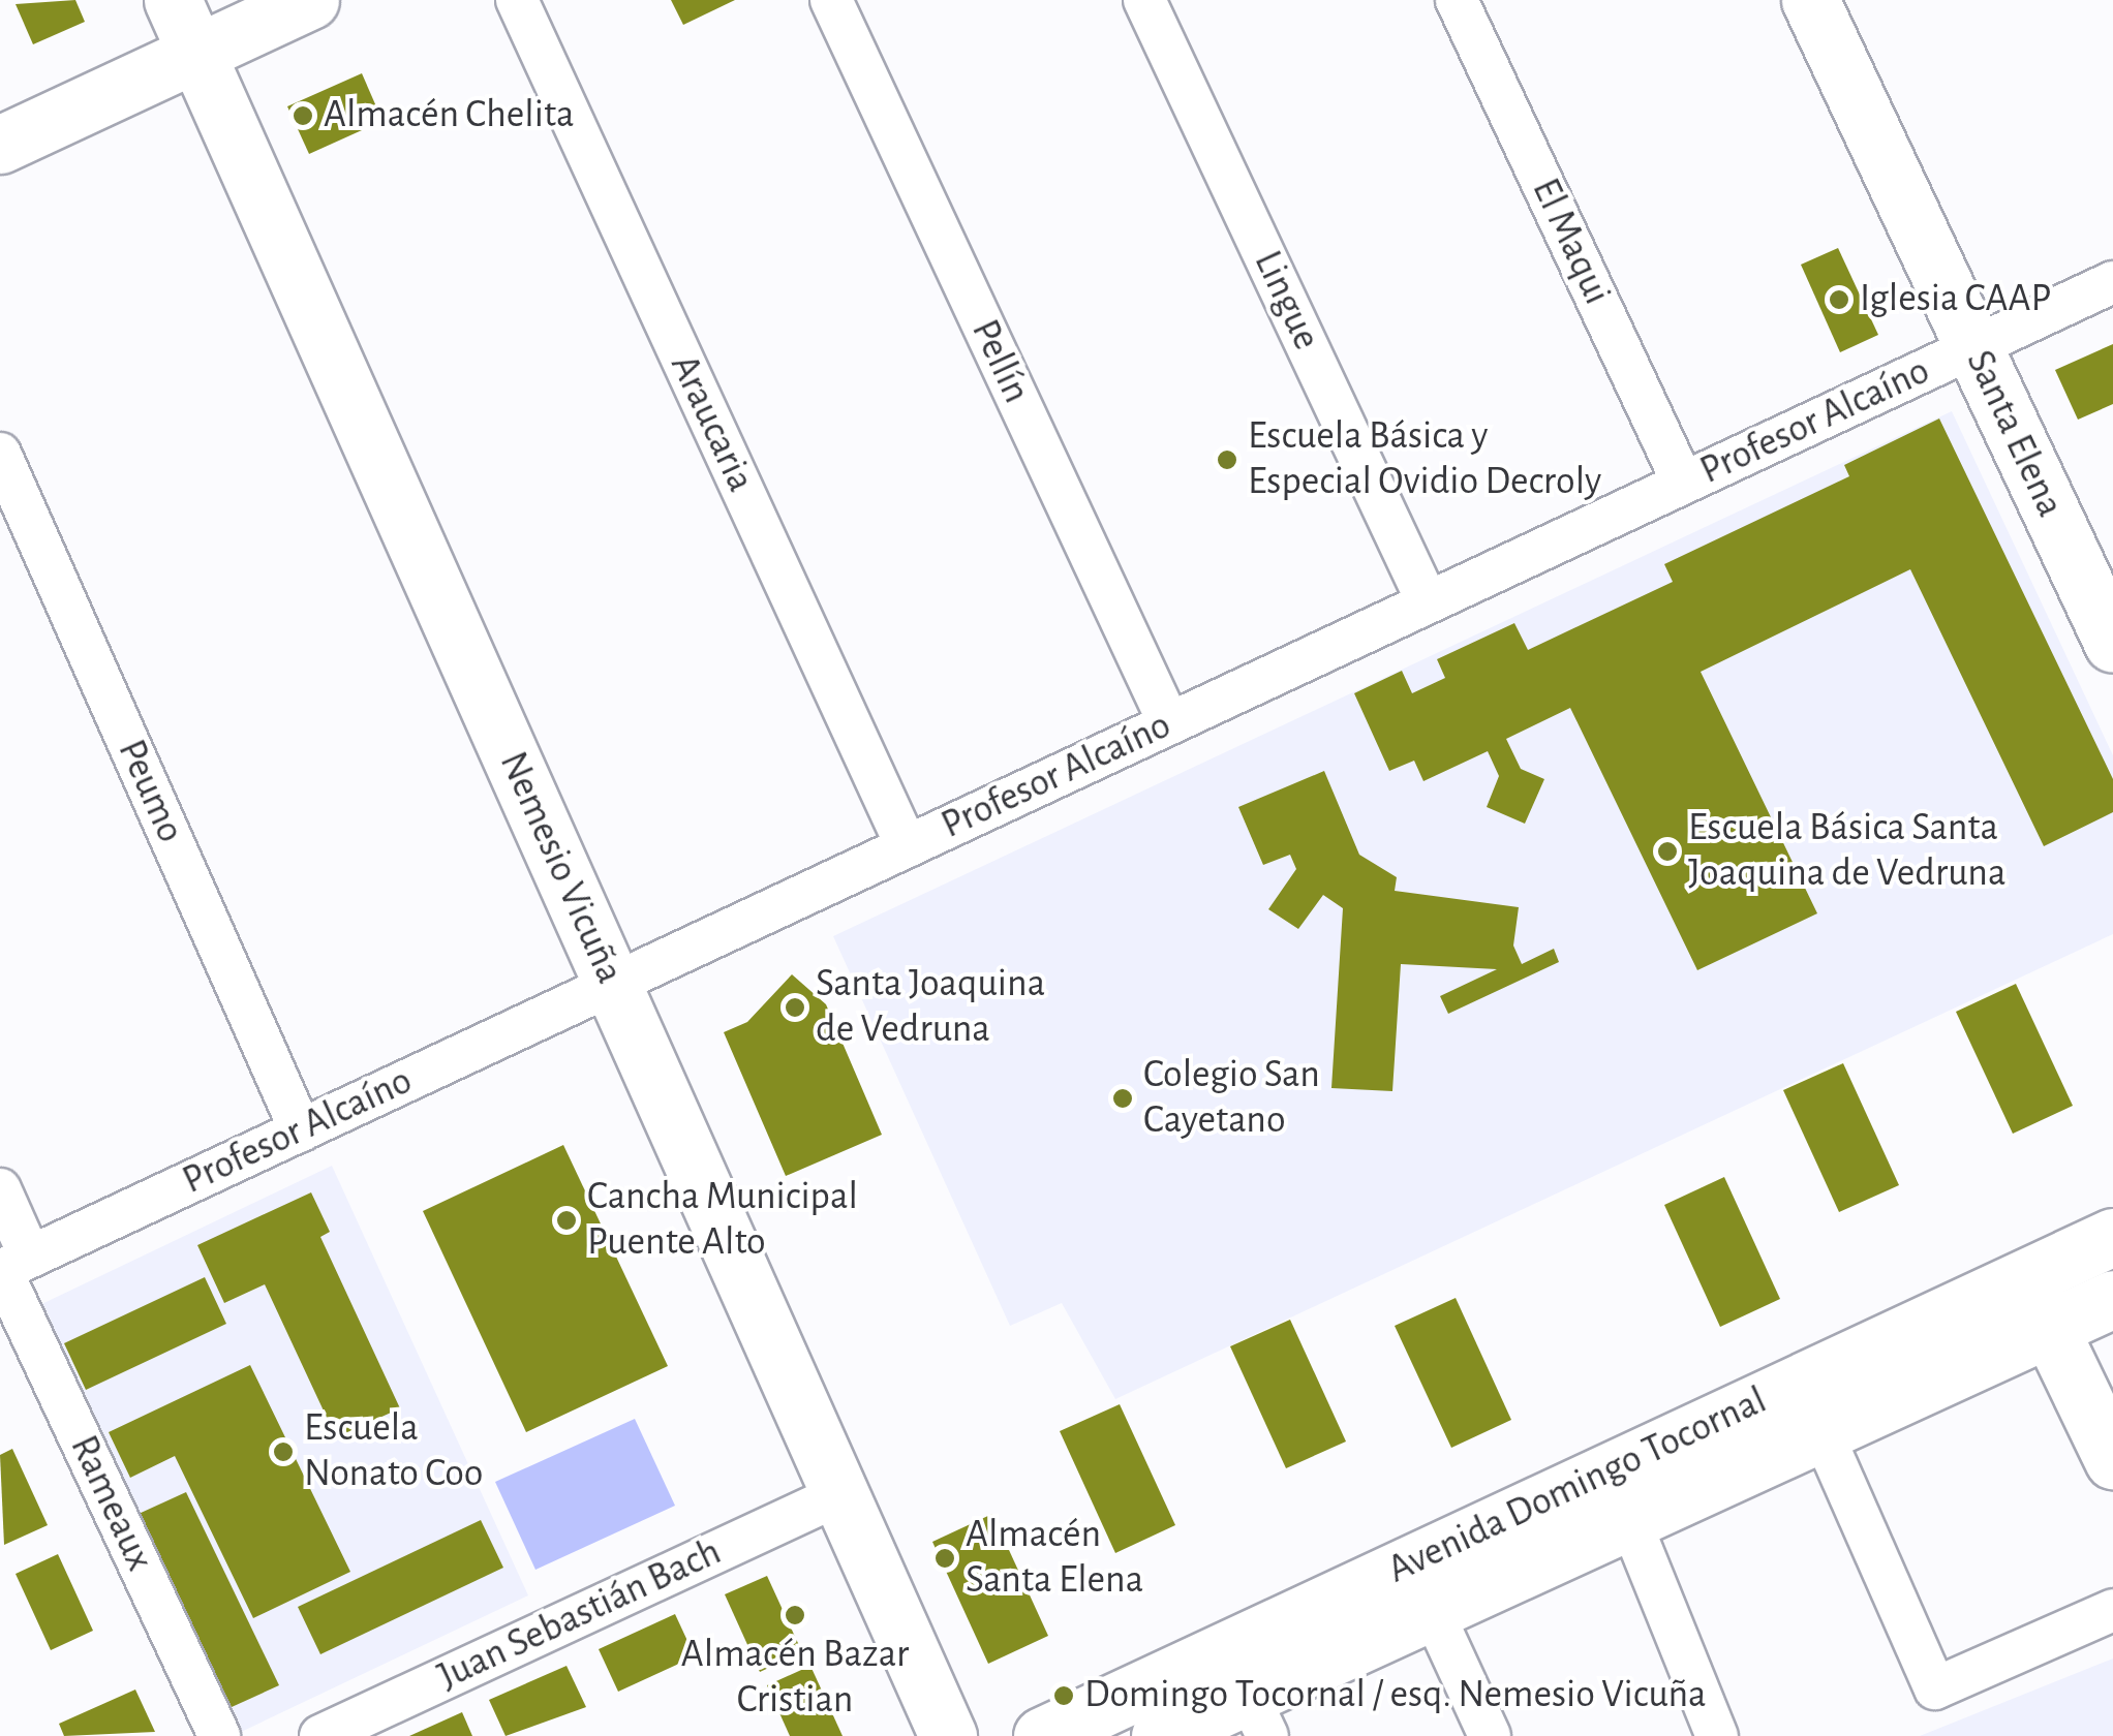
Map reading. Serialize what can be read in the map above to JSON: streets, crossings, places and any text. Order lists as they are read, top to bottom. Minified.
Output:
{"streets":{"street":["El Maqui","Lingue","Pellín","Profesor Alcaíno","Araucaria","Santa Elena","Peumo","Nemesio Vicuña","Avenida Domingo Tocornal","Rameaux","Juan Sebastián Bach"]},"crossings":[["El Maqui","Profesor Alcaíno"],["Lingue","Profesor Alcaíno"],["Pellín","Profesor Alcaíno"],["Profesor Alcaíno","Araucaria"],["Profesor Alcaíno","Santa Elena"],["Profesor Alcaíno","Peumo"],["Profesor Alcaíno","Nemesio Vicuña"],["Profesor Alcaíno","Rameaux"],["Nemesio Vicuña","Juan Sebastián Bach"]],"places":["Almacén Chelita","Iglesia CAAP","Escuela Básica y Especial Ovidio Decroly","Escuela Básica Santa Joaquina de Vedruna","Santa Joaquina de Vedruna","Colegio San Cayetano","Cancha Municipal Puente Alto","Escuela Nonato Coo","Almacén Santa Elena","Almacén Bazar Cristian","Domingo Tocornal / esq. Nemesio Vicuña"]}
